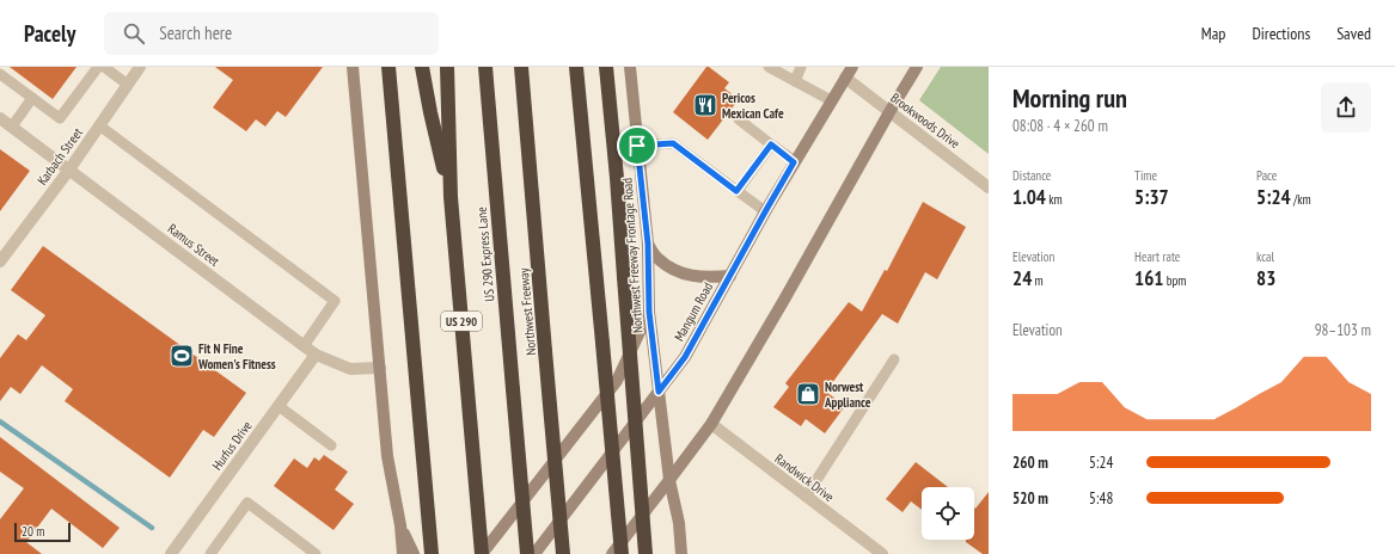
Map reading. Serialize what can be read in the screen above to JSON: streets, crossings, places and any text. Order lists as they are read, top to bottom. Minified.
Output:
{"streets":{"highway":["US 290 Express Lane","Northwest Freeway","US 290"],"main road":["Northwest Freeway Frontage Road","Mangum Road"],"street":["Brookwoods Drive","Karbach Street","Ramus Street","Hurfus Drive","Randwick Drive"]},"crossings":[["Brookwoods Drive","Mangum Road"],["Karbach Street","Ramus Street"],["Ramus Street","Hurfus Drive"],["Northwest Freeway Frontage Road","Mangum Road"]],"places":{"restaurant":["Pericos Mexican Cafe"],"sports":["Fit N Fine Women's Fitness"],"shop":["Norwest Appliance"]},"scale_bar":"20 m","page":{"header":"Pacely","search":"Search here","nav":["Map","Directions","Saved"],"heading":["Morning run","08:08 · 4 × 260 m"],"stats":[["Distance","1.04 km"],["Time","5:37"],["Pace","5:24 /km"],["Elevation","24 m"],["Heart rate","161 bpm"],["kcal","83"]],"chart":["Elevation","98–103 m"],"list":[{"name":"260 m","note":"5:24"},{"name":"520 m","note":"5:48"}],"scale":"20 m"}}
